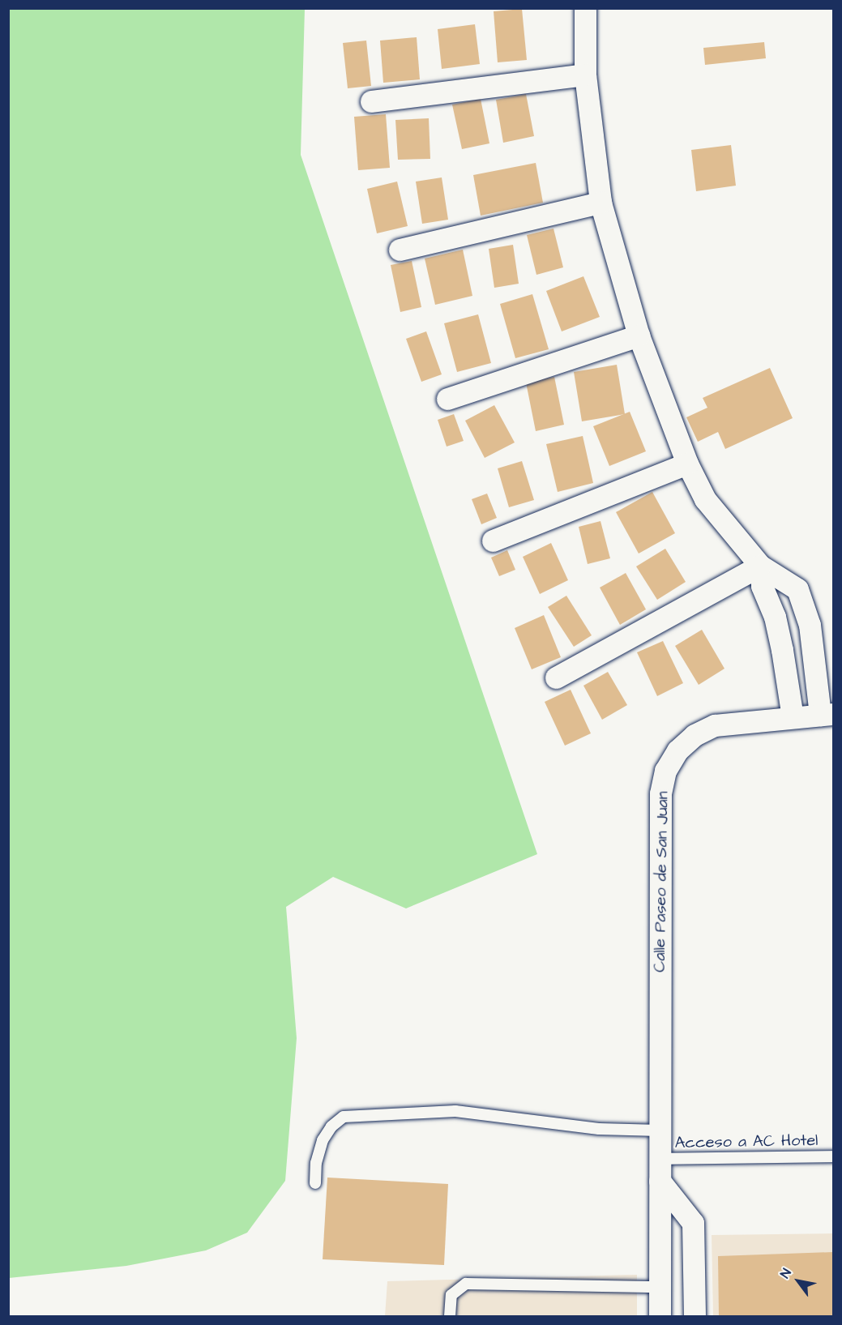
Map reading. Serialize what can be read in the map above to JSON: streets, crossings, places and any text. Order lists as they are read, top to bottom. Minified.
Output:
{"streets":{"street":["Calle Paseo de San Juan"],"lane":["Acceso a AC Hotel"]},"crossings":[["Calle Paseo de San Juan","Acceso a AC Hotel"]],"north":"top left"}
